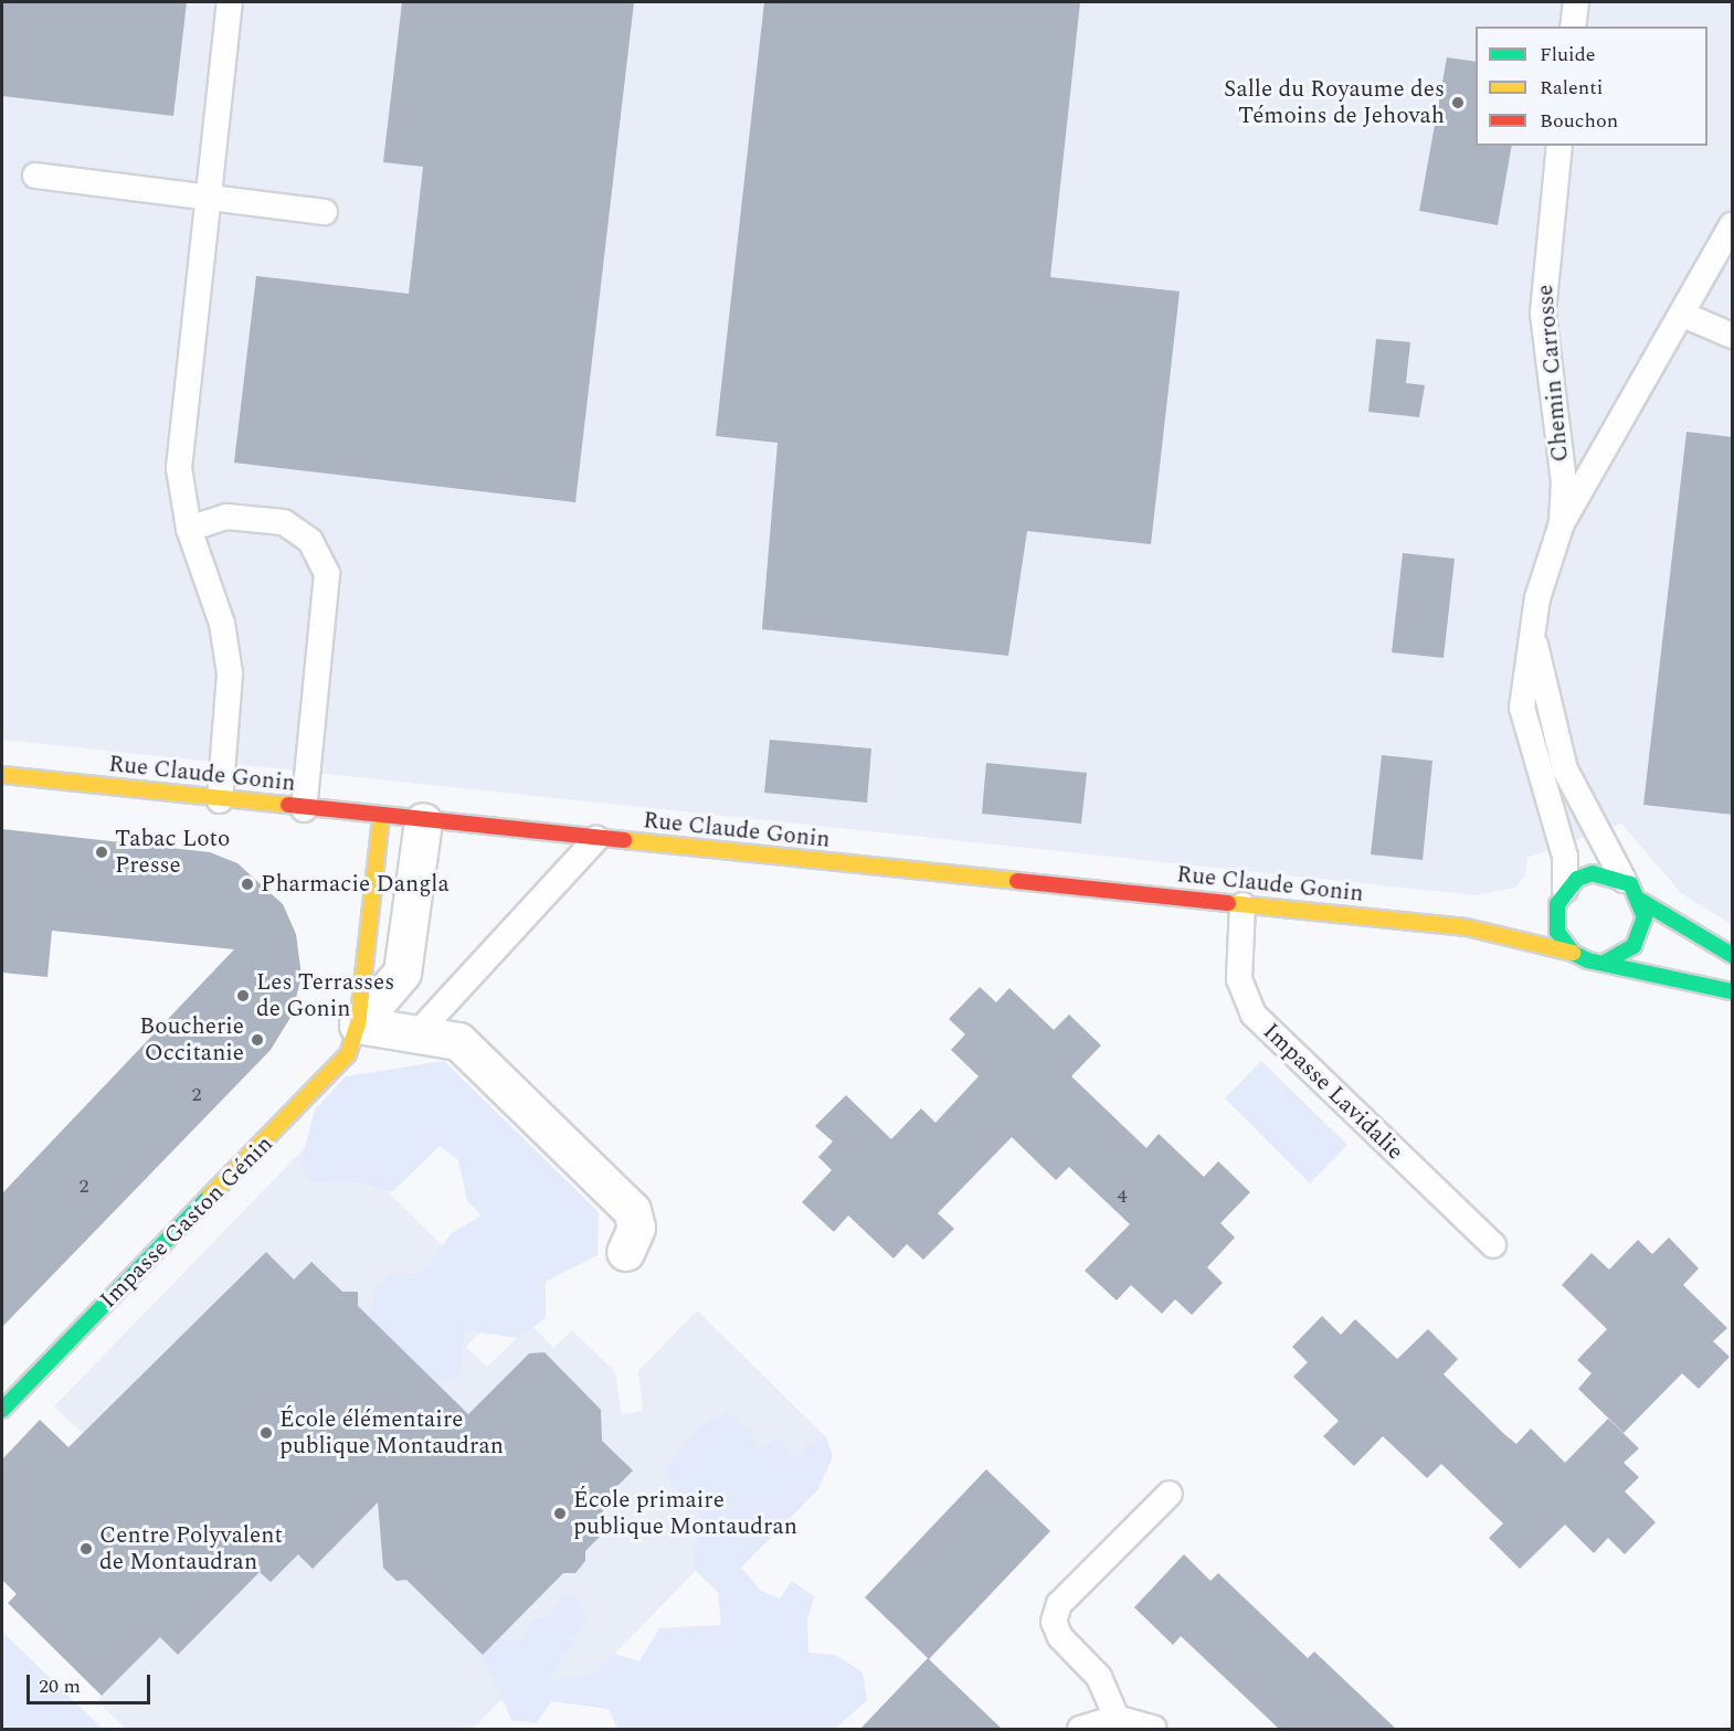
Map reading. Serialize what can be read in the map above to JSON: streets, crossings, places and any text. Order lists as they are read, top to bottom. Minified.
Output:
{"streets":{"street":["Chemin Carrosse","Rue Claude Gonin","Impasse Gaston Génin"],"lane":["Impasse Lavidalie"]},"crossings":[["Chemin Carrosse","Rue Claude Gonin"],["Rue Claude Gonin","Impasse Lavidalie"],["Rue Claude Gonin","Impasse Gaston Génin"]],"places":["Salle du Royaume des Témoins de Jehovah","Tabac Loto Presse","Pharmacie Dangla","Les Terrasses de Gonin","Boucherie Occitanie","École élémentaire publique Montaudran","École primaire publique Montaudran","Centre Polyvalent de Montaudran"],"house_numbers":["2","2","4"],"legend":["Fluide","Ralenti","Bouchon"],"scale_bar":"20 m"}
